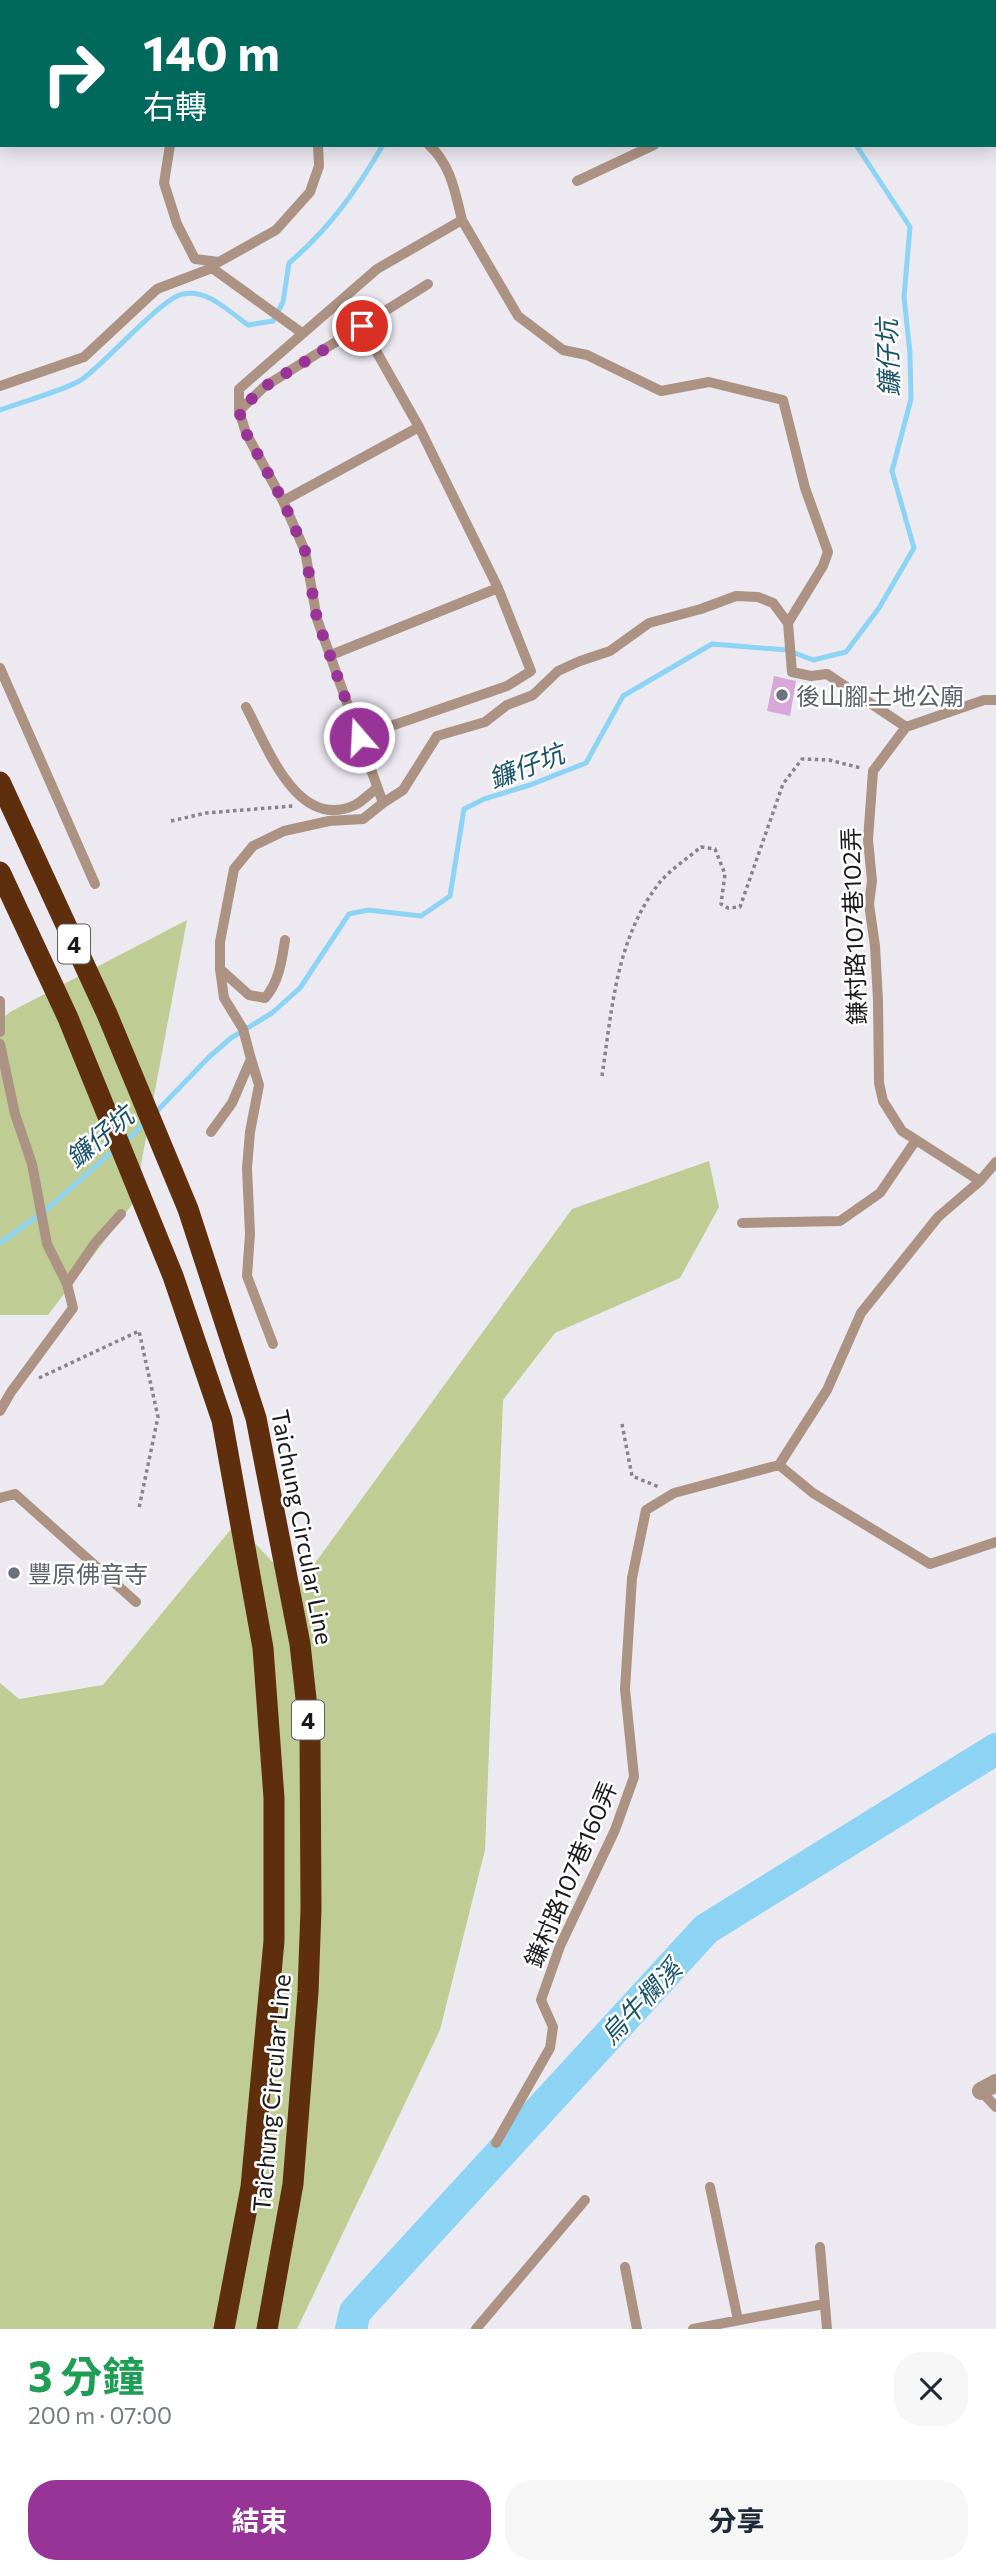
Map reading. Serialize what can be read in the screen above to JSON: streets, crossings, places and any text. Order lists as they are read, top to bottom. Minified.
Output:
{"streets":{"highway":["4","Taichung Circular Line"],"lane":["鎌村路107巷102弄","鎌村路107巷160弄"]},"water":["鐮仔坑","烏牛欄溪"],"places":["後山腳土地公廟","豐原佛音寺"],"page":{"turn":["140 m","右轉"],"heading":["3 分鐘","200 m · 07:00"],"buttons":["結束","分享"]}}
